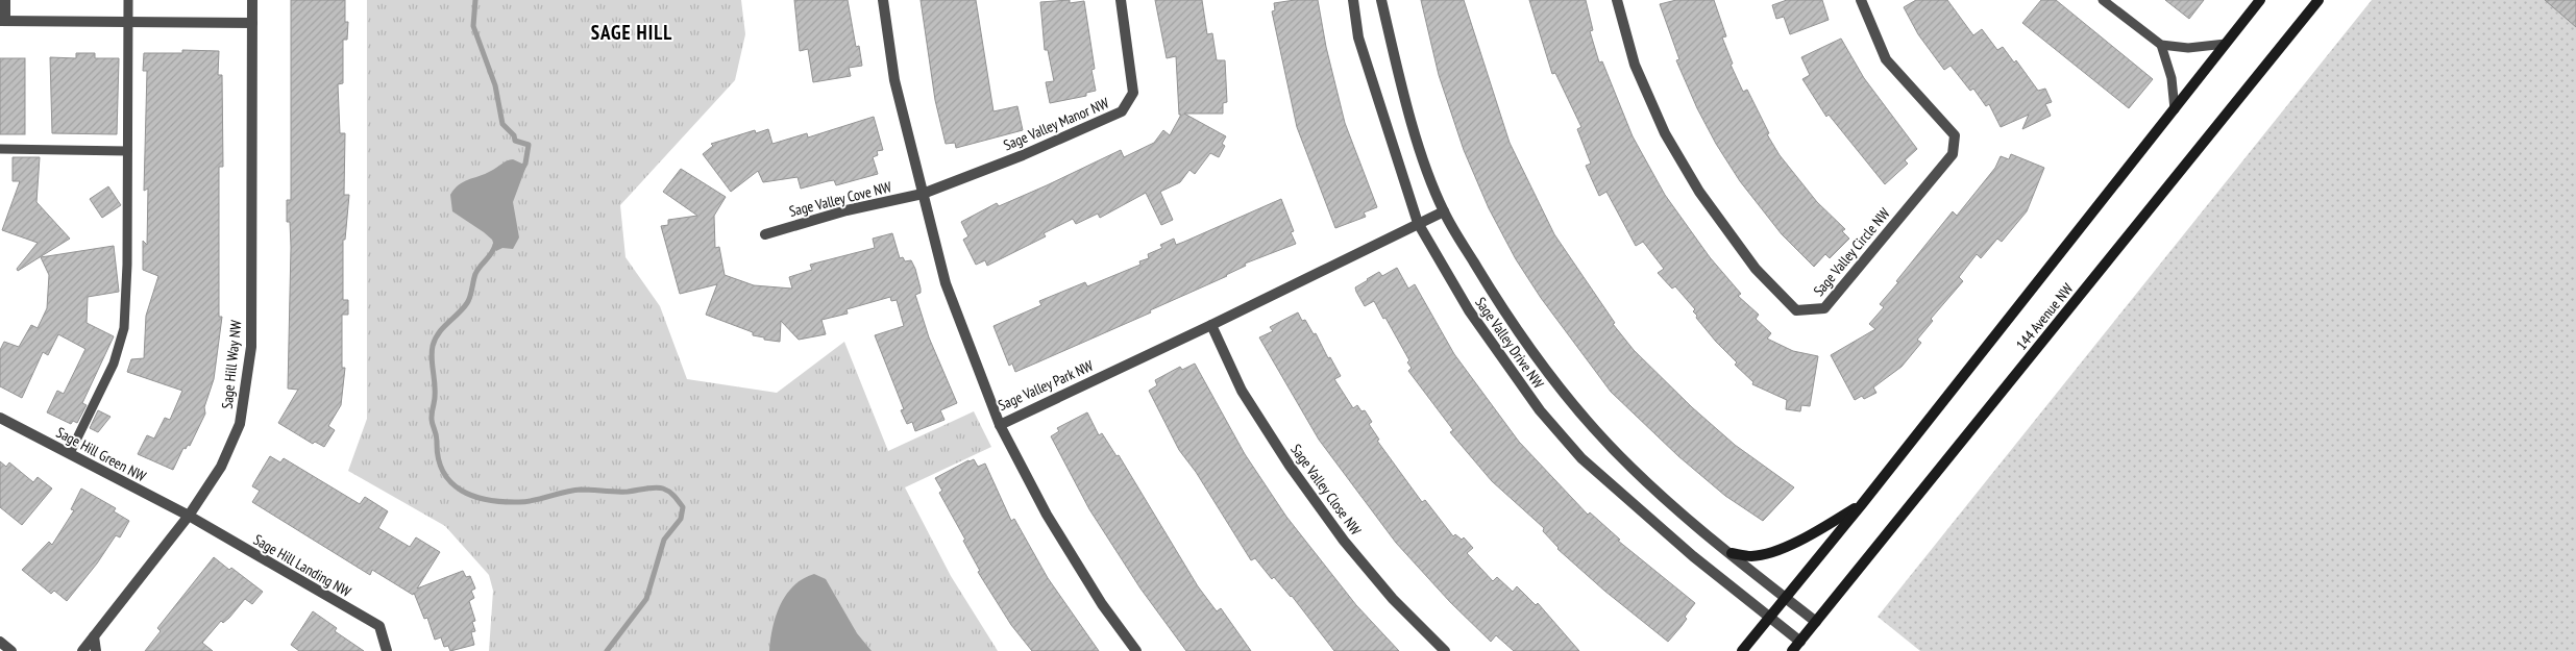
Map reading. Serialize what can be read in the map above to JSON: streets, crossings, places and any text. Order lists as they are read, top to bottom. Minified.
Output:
{"streets":{"main road":["144 Avenue NW"],"street":["Sage Valley Manor NW","Sage Valley Cove NW","Sage Valley Circle NW","Sage Valley Drive NW","Sage Hill Way NW","Sage Valley Park NW","Sage Hill Green NW","Sage Valley Close NW","Sage Hill Landing NW"]},"crossings":[["Sage Valley Manor NW","Sage Valley Cove NW"],["Sage Valley Manor NW","Sage Valley Park NW"],["Sage Valley Cove NW","Sage Valley Park NW"],["144 Avenue NW","Sage Valley Drive NW"],["Sage Valley Drive NW","Sage Valley Park NW"],["Sage Hill Way NW","Sage Hill Green NW"],["Sage Hill Way NW","Sage Hill Landing NW"],["Sage Valley Park NW","Sage Valley Close NW"],["Sage Hill Green NW","Sage Hill Landing NW"]],"districts":["SAGE HILL"]}
